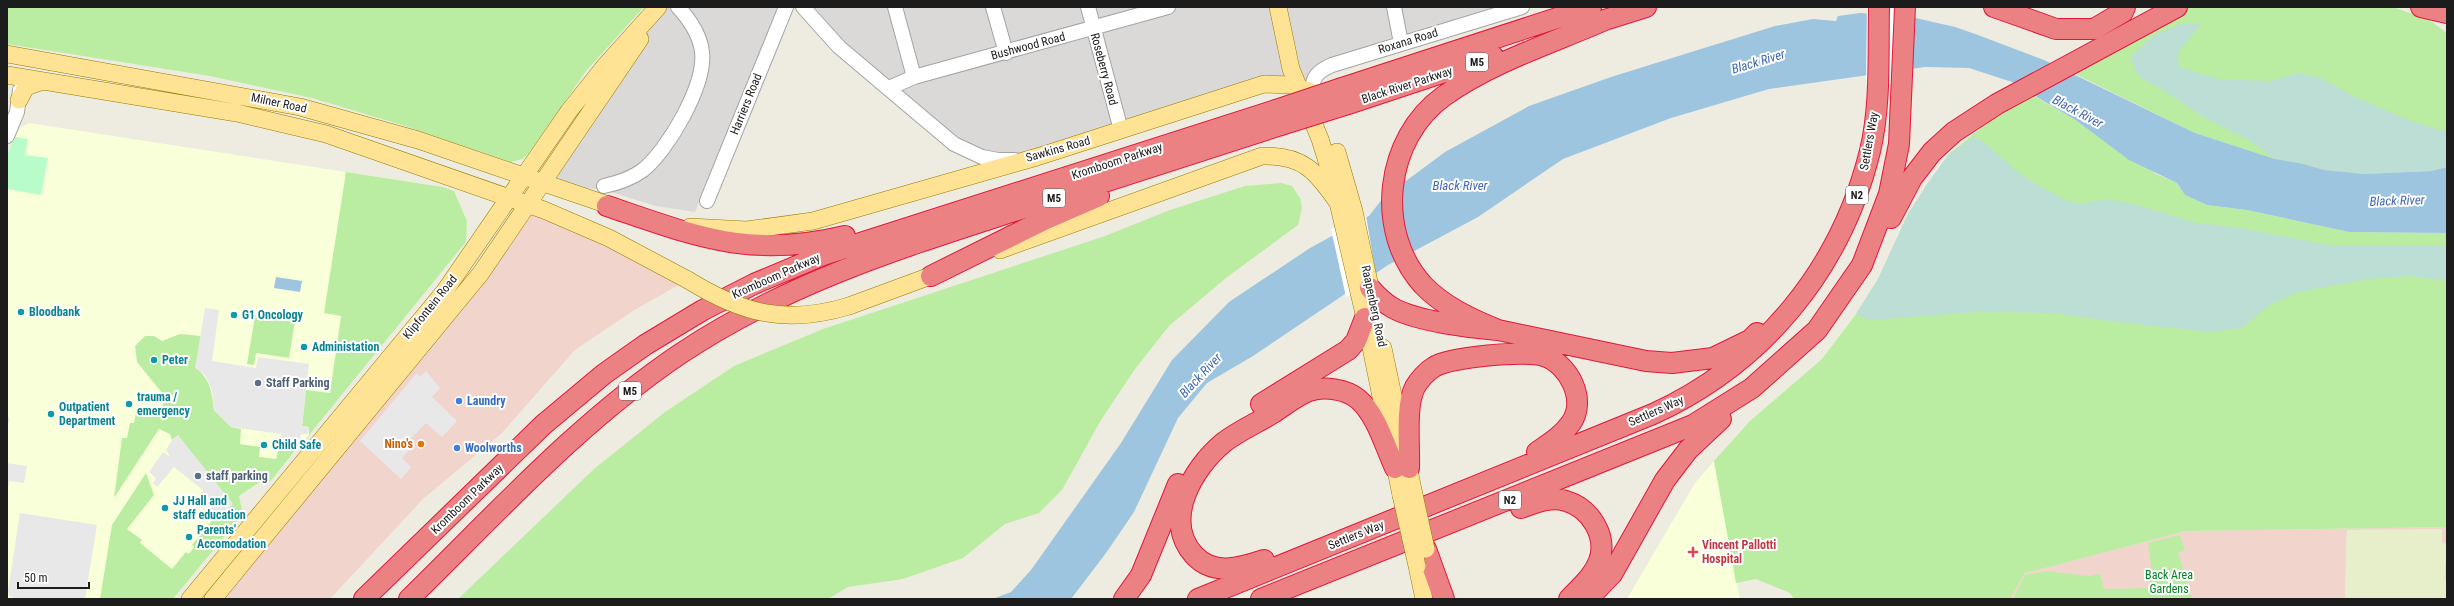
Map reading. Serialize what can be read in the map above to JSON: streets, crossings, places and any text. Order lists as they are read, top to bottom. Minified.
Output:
{"streets":{"highway":["M5","Black River Parkway","Settlers Way","Kromboom Parkway","N2"],"main road":["Milner Road","Sawkins Road","Raapenberg Road","Klipfontein Road"],"street":["Roxana Road","Bushwood Road","Roseberry Road","Harriers Road"]},"crossings":[["Roxana Road","Sawkins Road"],["Roxana Road","Raapenberg Road"],["Bushwood Road","Roseberry Road"],["Bushwood Road","Sawkins Road"],["Roseberry Road","Sawkins Road"],["Black River Parkway","Kromboom Parkway"],["Milner Road","Sawkins Road"],["Milner Road","Raapenberg Road"],["Milner Road","Klipfontein Road"],["Sawkins Road","Raapenberg Road"]],"water":["Black River"],"parks":["Back Area Gardens"],"places":{"other":["Bloodbank","G1 Oncology","Administation","Peter","Staff Parking","Laundry","trauma / emergency","Outpatient Department","Nino's","Child Safe","Woolworths","staff parking","JJ Hall and staff education","Parents' Accomodation"],"health":["Vincent Pallotti Hospital"]},"scale_bar":"50 m"}
